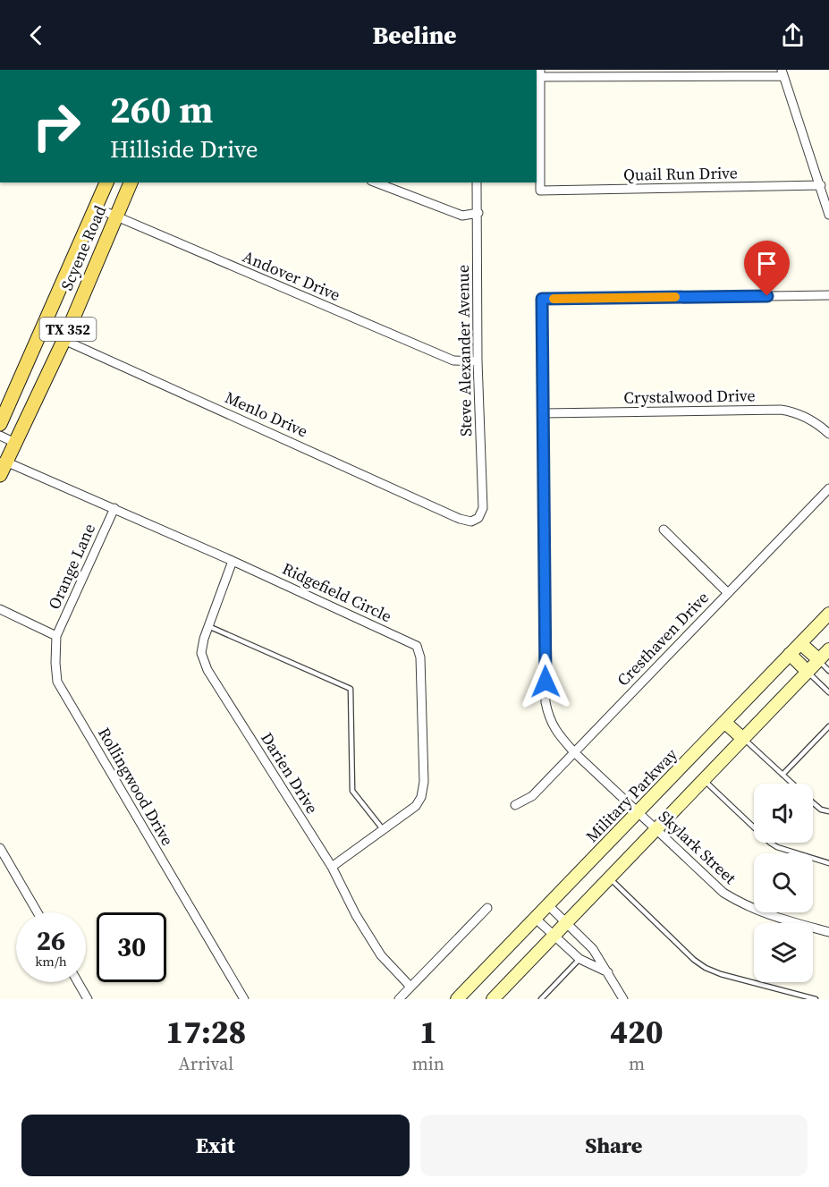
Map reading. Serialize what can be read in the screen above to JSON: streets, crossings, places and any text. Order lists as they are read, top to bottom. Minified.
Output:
{"streets":{"main road":["Scyene Road","TX 352","Military Parkway"],"street":["Quail Run Drive","Andover Drive","Steve Alexander Avenue","Crystalwood Drive","Menlo Drive","Orange Lane","Ridgefield Circle","Cresthaven Drive","Darien Drive","Rollingwood Drive","Skylark Street"]},"crossings":[["Scyene Road","Andover Drive"],["Scyene Road","Menlo Drive"],["Scyene Road","Ridgefield Circle"],["Andover Drive","Steve Alexander Avenue"],["Steve Alexander Avenue","Menlo Drive"],["Crystalwood Drive","Skylark Street"],["Orange Lane","Ridgefield Circle"],["Orange Lane","Rollingwood Drive"],["Ridgefield Circle","Darien Drive"],["Cresthaven Drive","Skylark Street"],["Military Parkway","Skylark Street"]],"page":{"header":"Beeline","turn":["260 m","Hillside Drive"],"speed":"26 km/h","limit":"30","eta":["17:28","Arrival","1","min","420","m"],"buttons":["Exit","Share"]}}
